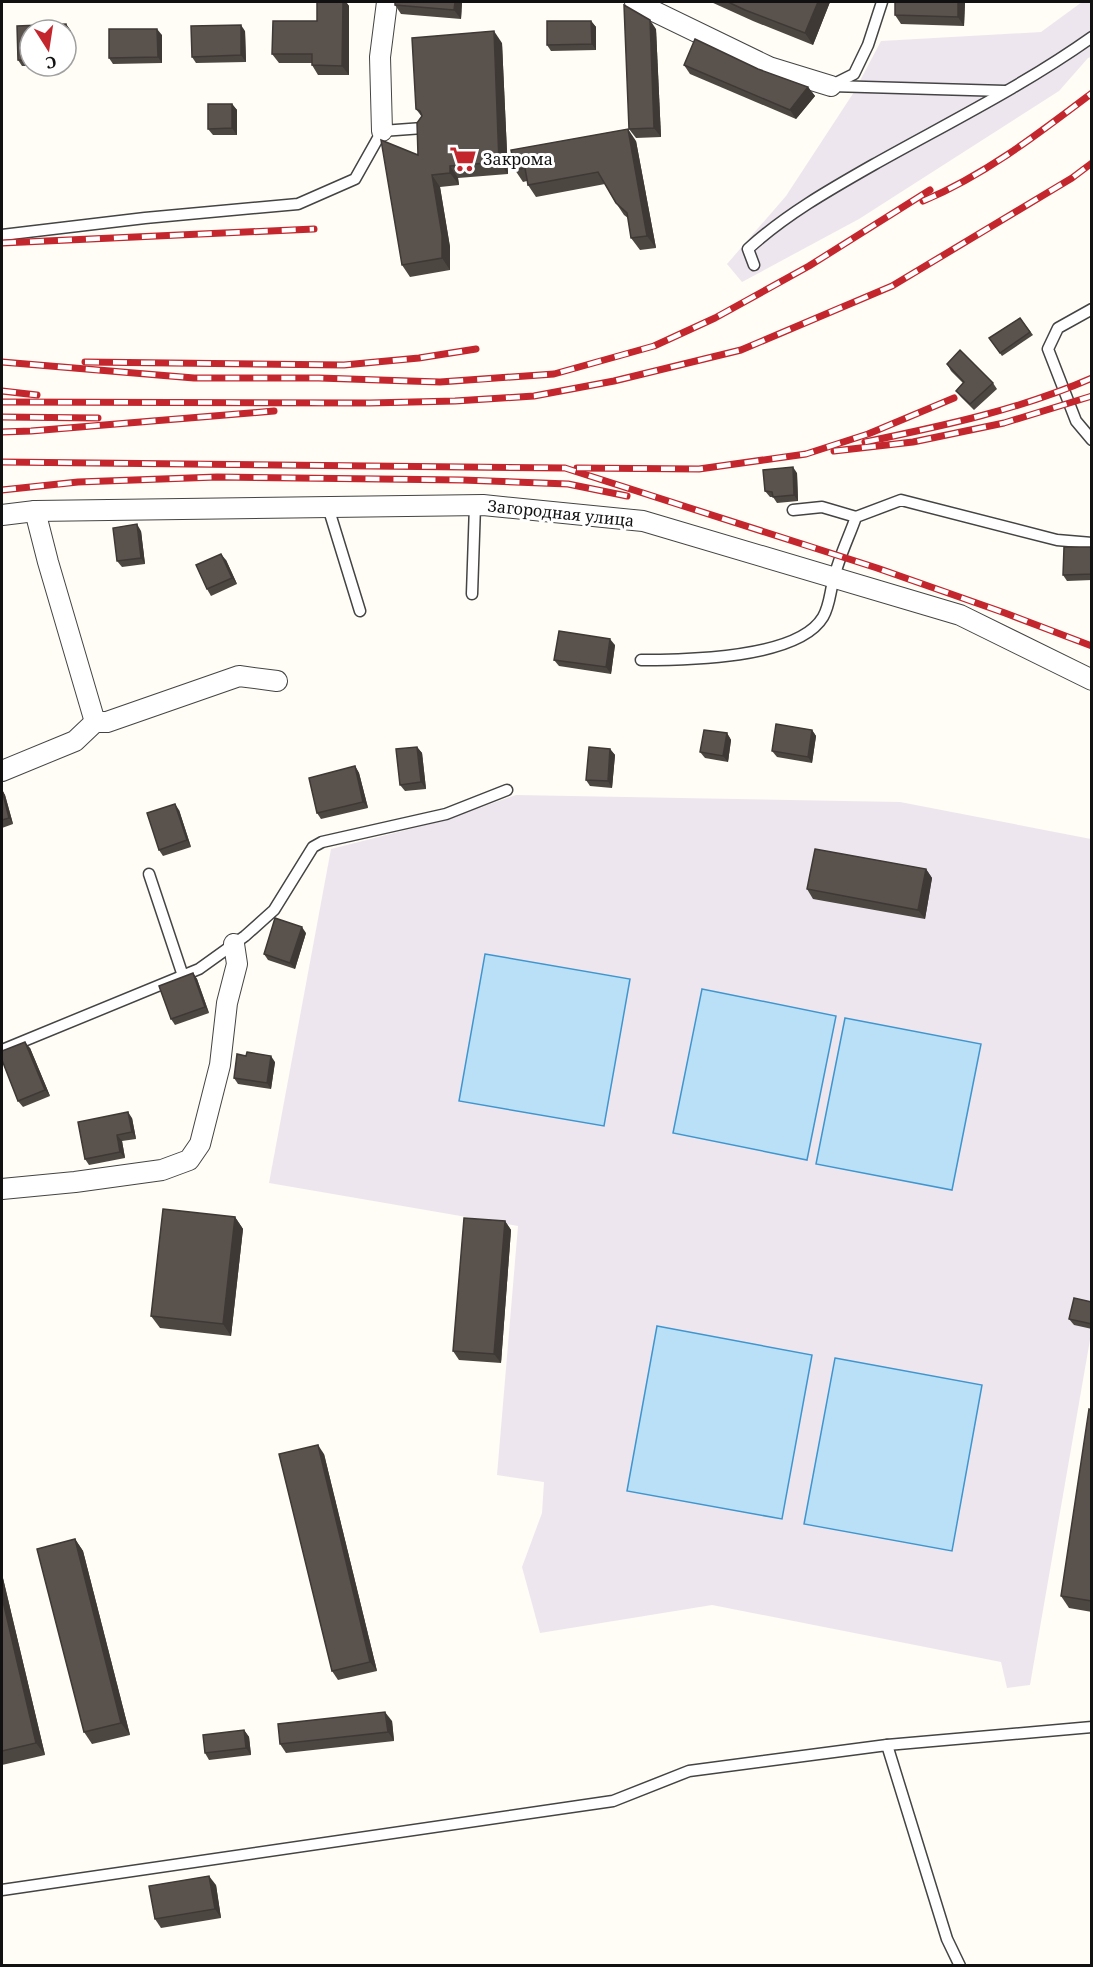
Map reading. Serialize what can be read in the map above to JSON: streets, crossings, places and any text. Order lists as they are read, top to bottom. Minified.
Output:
{"streets":{"street":["Загородная улица"]},"places":{"supermarket":["Закрома"]},"north":"bottom"}
